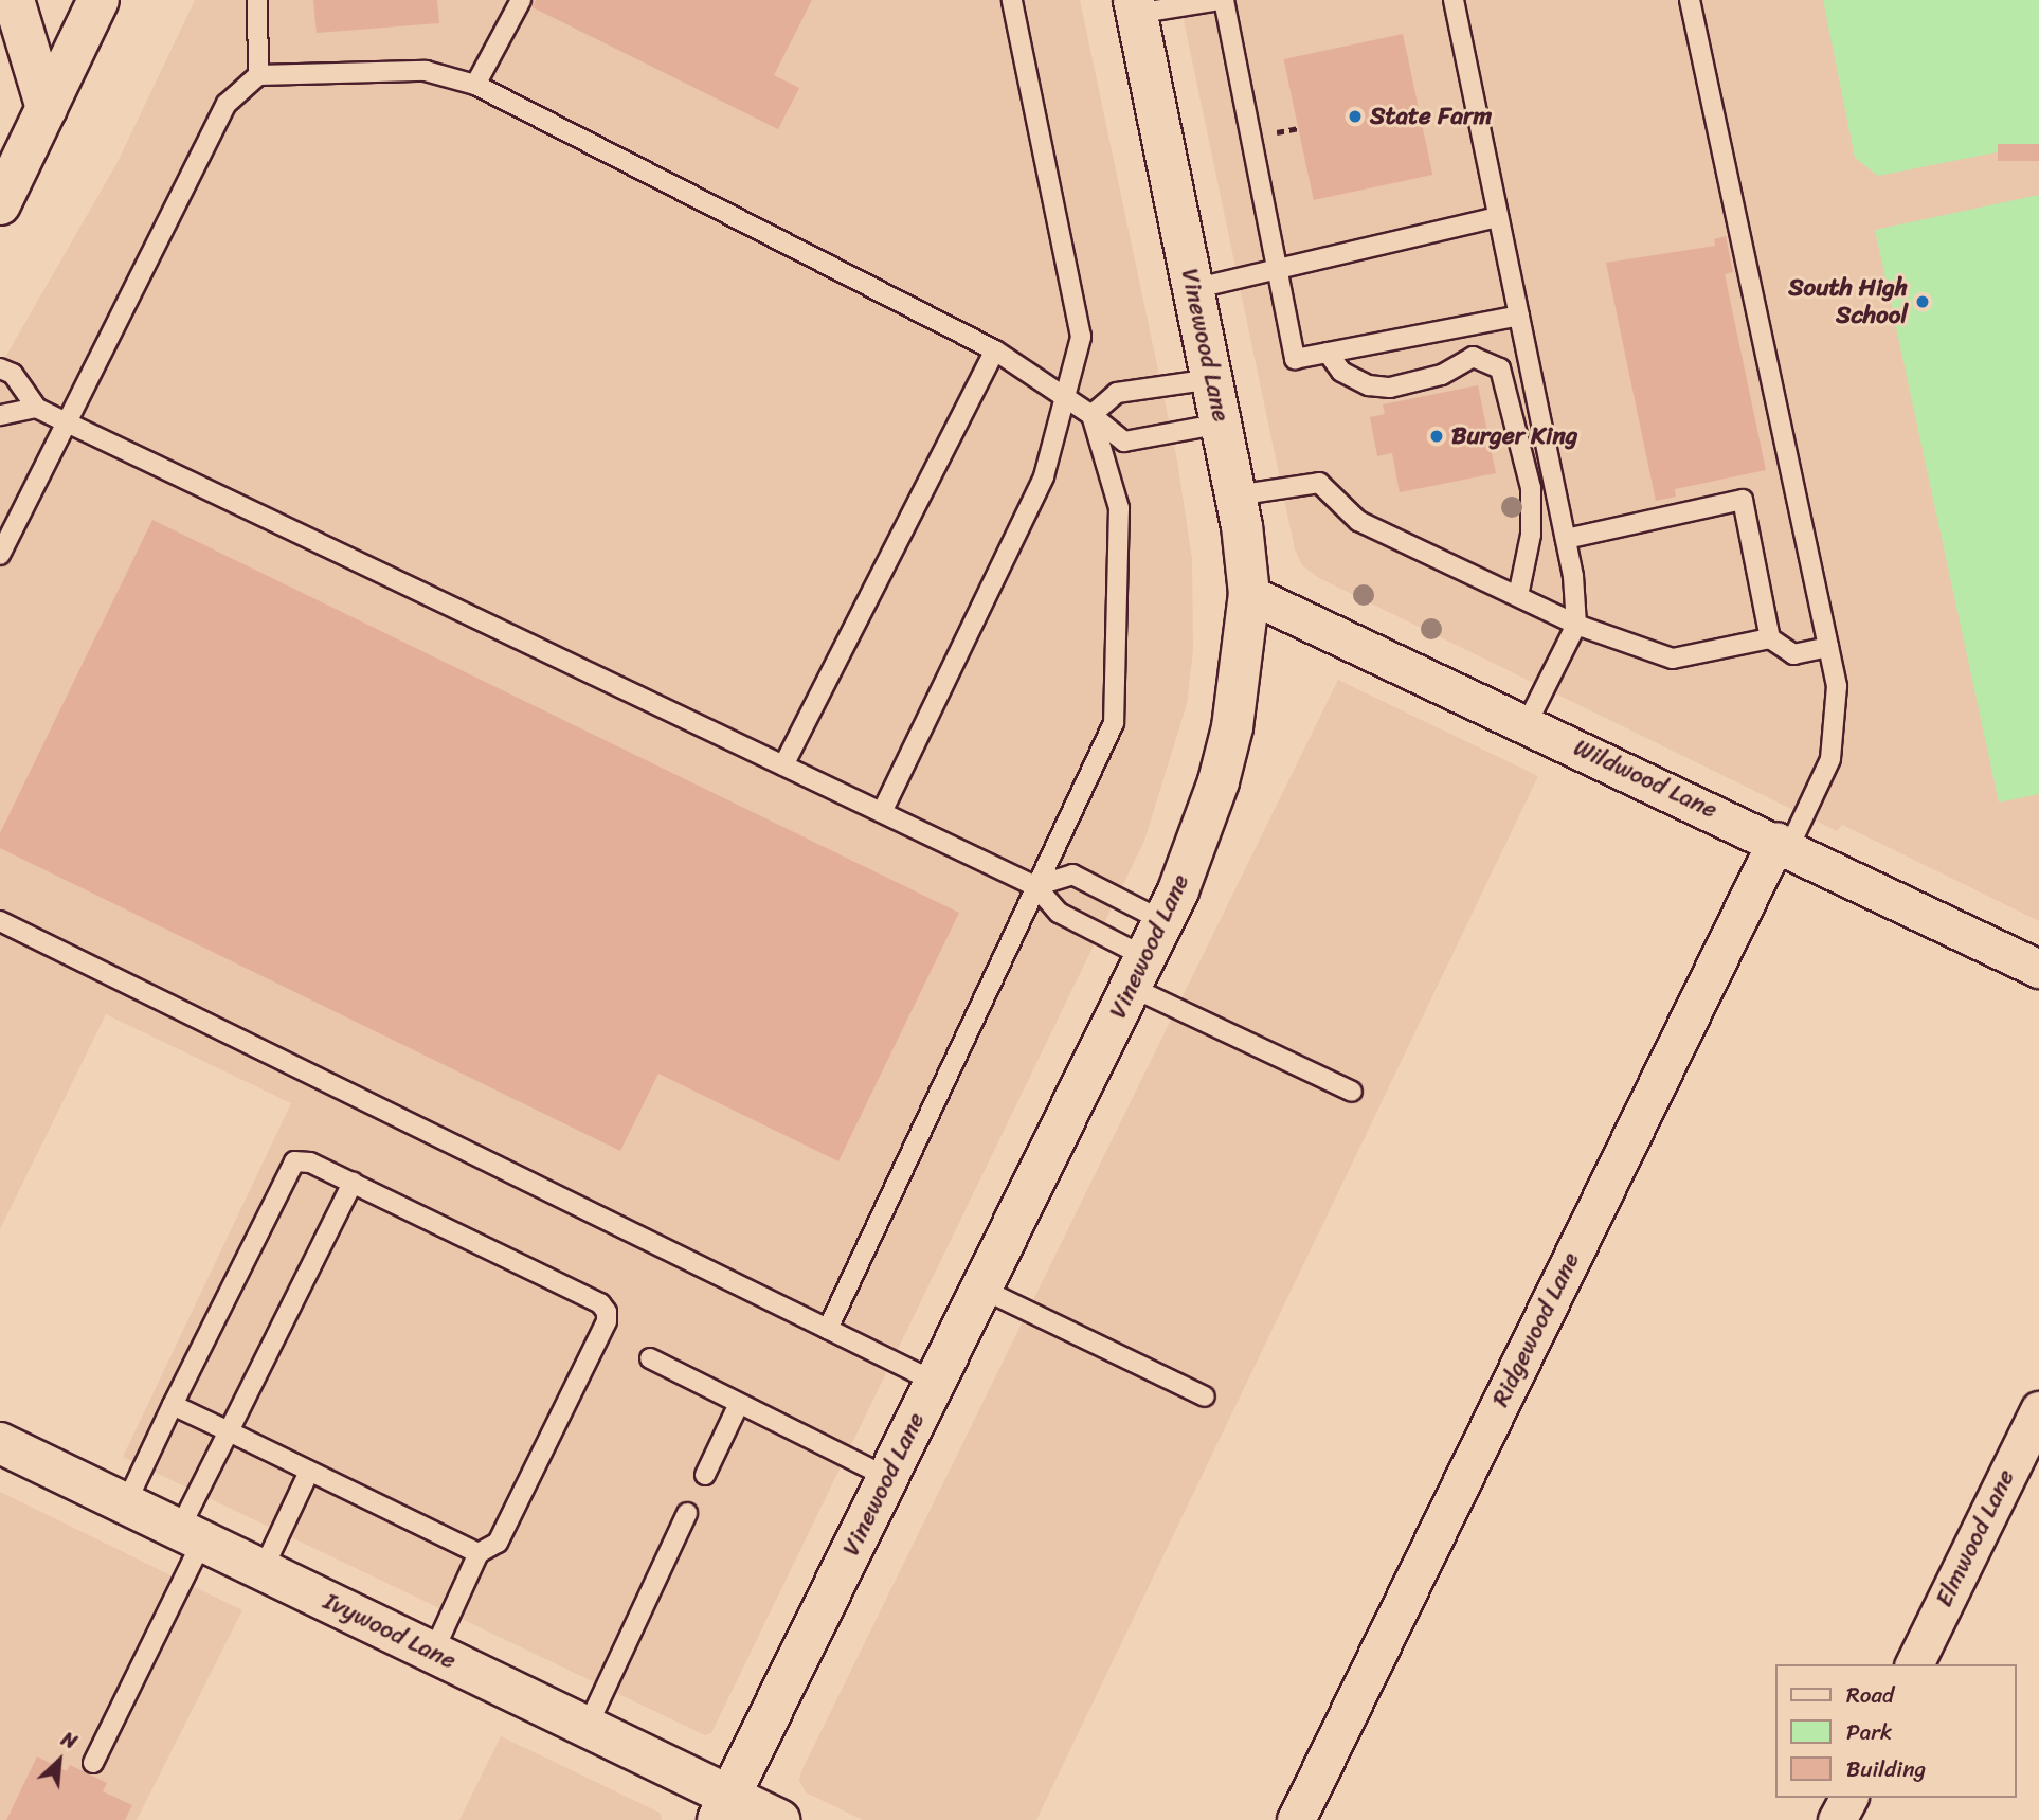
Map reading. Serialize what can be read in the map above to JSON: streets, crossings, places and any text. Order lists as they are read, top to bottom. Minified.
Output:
{"streets":{"street":["Vinewood Lane","Wildwood Lane","Ridgewood Lane","Elmwood Lane","Ivywood Lane"]},"crossings":[["Vinewood Lane","Wildwood Lane"],["Vinewood Lane","Ivywood Lane"],["Wildwood Lane","Ridgewood Lane"]],"places":["State Farm","South High School","Burger King"],"legend":["Road","Park","Building"],"north":"top right"}
